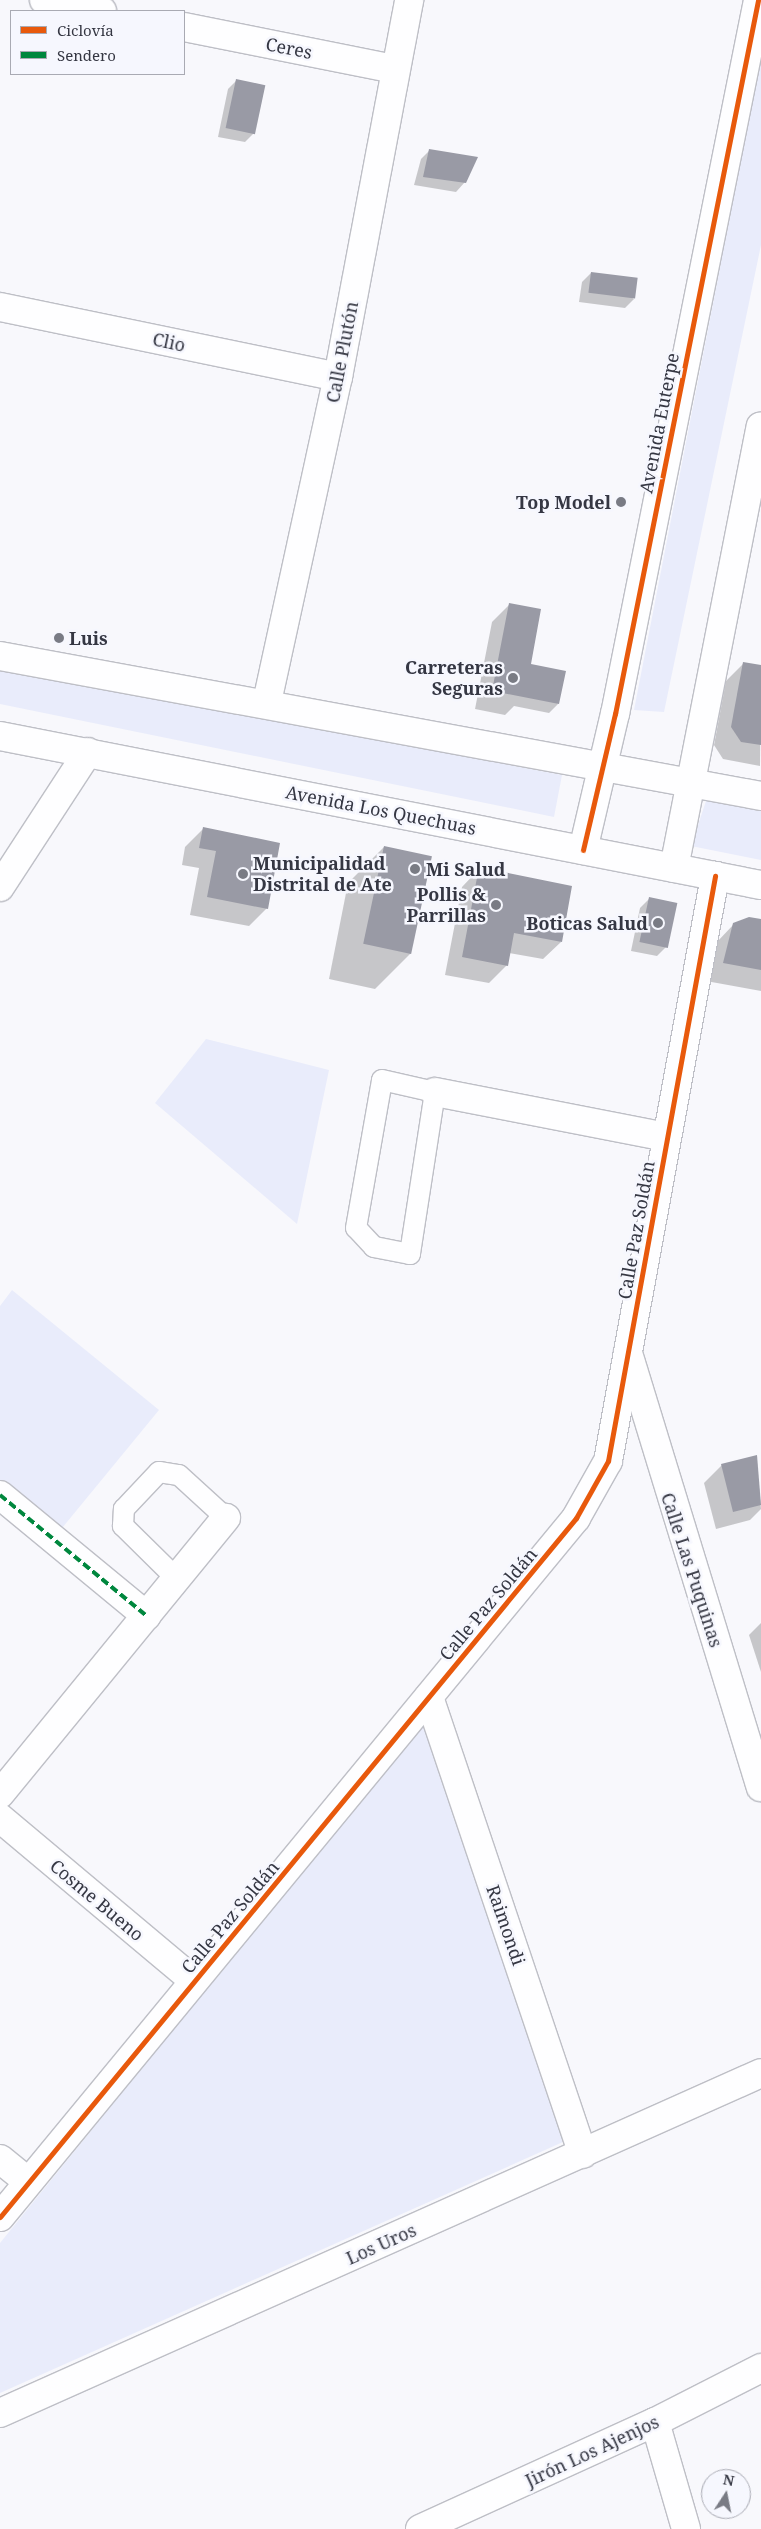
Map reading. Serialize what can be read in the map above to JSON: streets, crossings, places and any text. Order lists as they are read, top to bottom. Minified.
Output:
{"streets":{"street":["Ceres","Clio","Calle Plutón","Avenida Euterpe","Avenida Los Quechuas","Calle Paz Soldán","Calle Las Puquinas","Cosme Bueno","Raimondi","Los Uros","Jirón Los Ajenjos"]},"crossings":[["Ceres","Calle Plutón"],["Clio","Calle Plutón"],["Avenida Euterpe","Avenida Los Quechuas"],["Avenida Los Quechuas","Calle Paz Soldán"],["Calle Paz Soldán","Calle Las Puquinas"],["Calle Paz Soldán","Cosme Bueno"],["Calle Paz Soldán","Raimondi"],["Raimondi","Los Uros"]],"places":["Top Model","Luis","Carreteras Seguras","Mi Salud","Municipalidad Distrital de Ate","Pollis & Parrillas","Boticas Salud"],"legend":["Ciclovía","Sendero"],"north":"top"}
